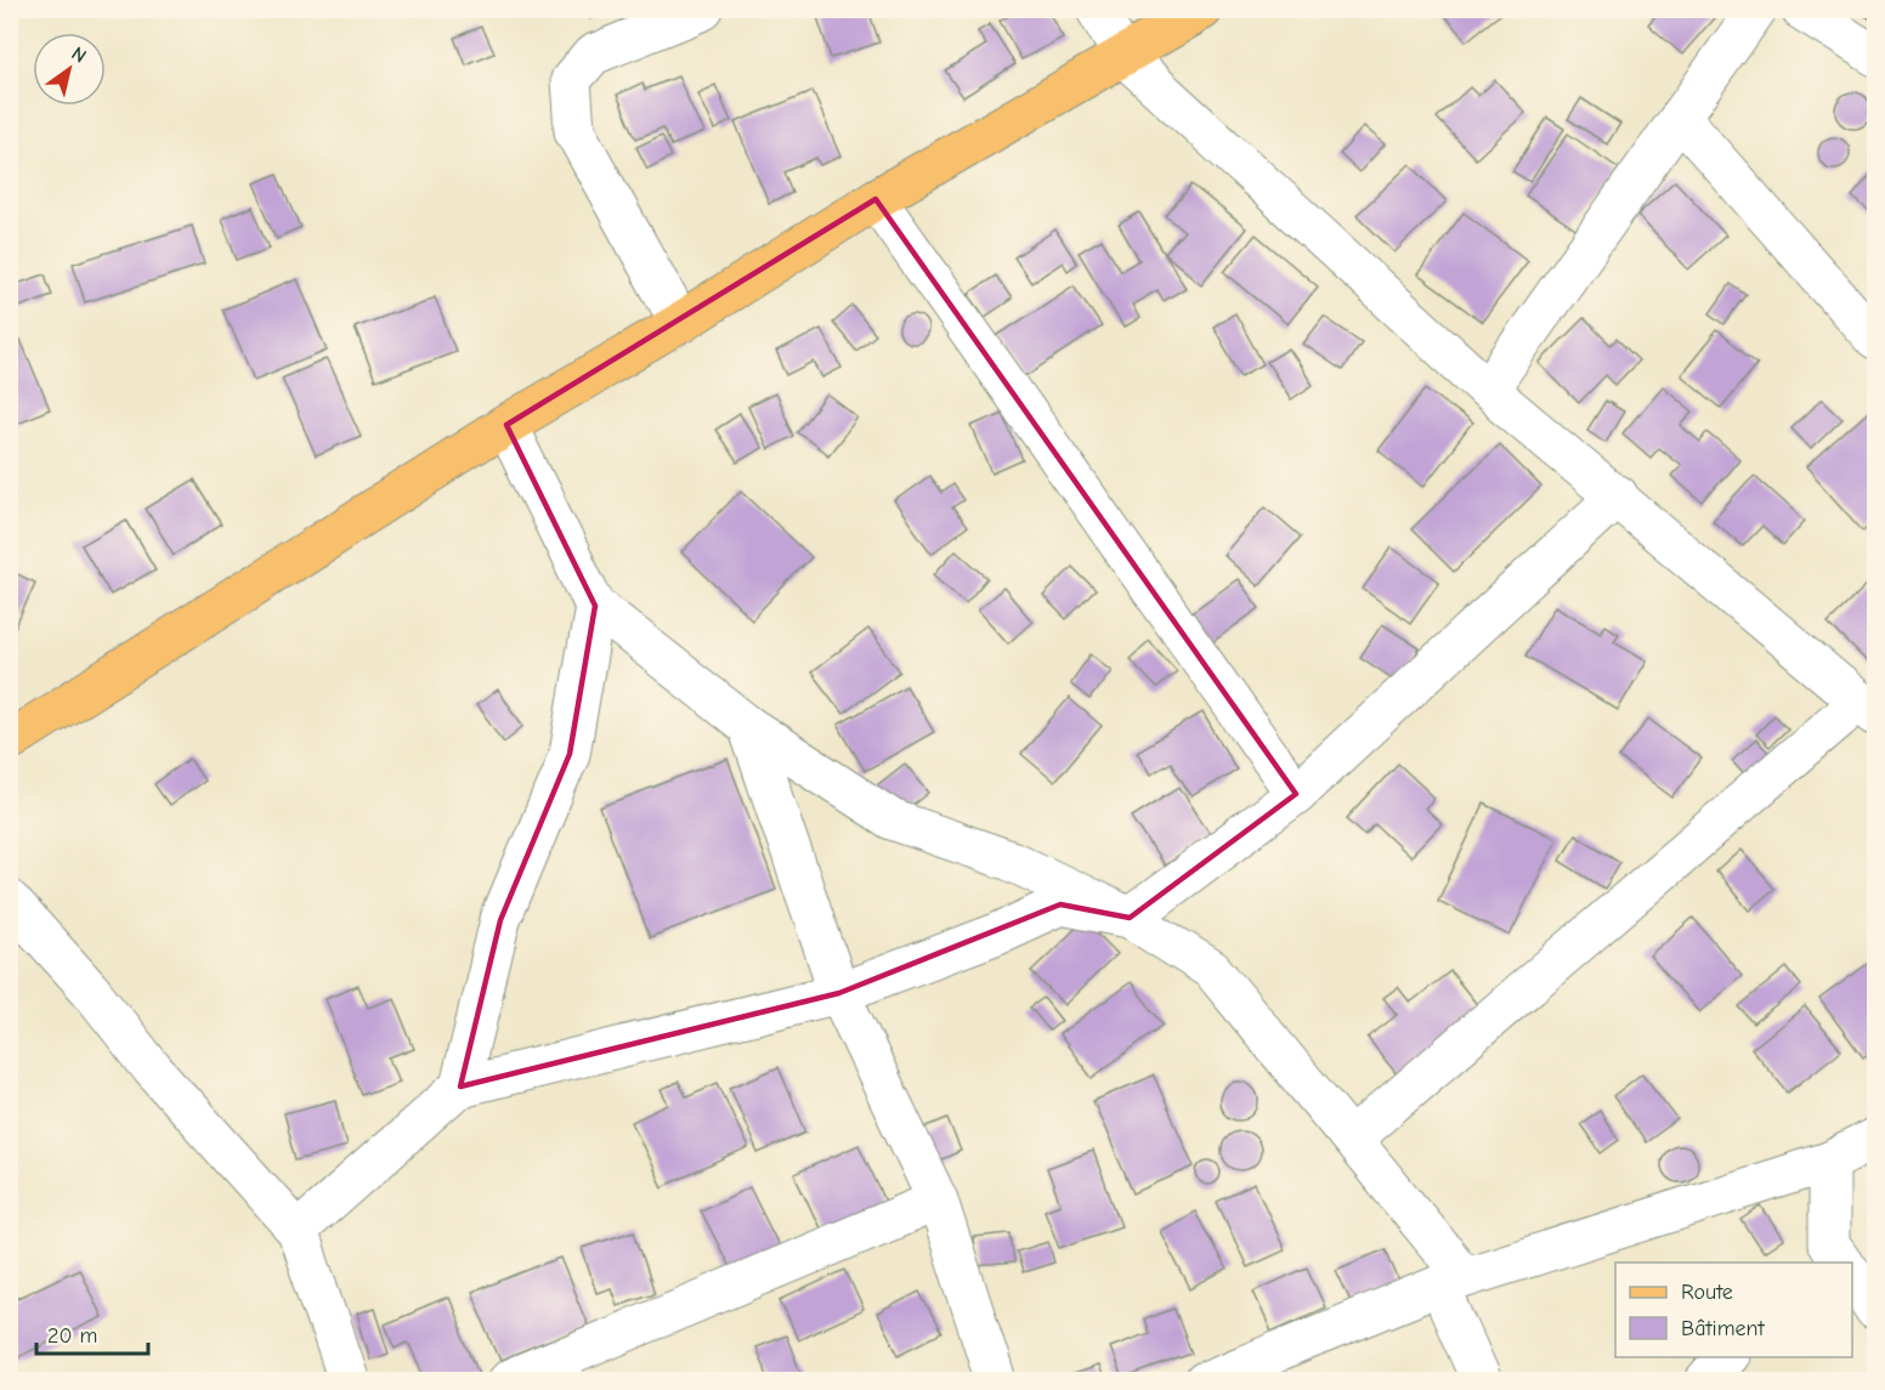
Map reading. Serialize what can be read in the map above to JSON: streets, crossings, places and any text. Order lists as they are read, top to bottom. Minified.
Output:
{"legend":["Route","Bâtiment"],"scale_bar":"20 m","north":"top right"}
